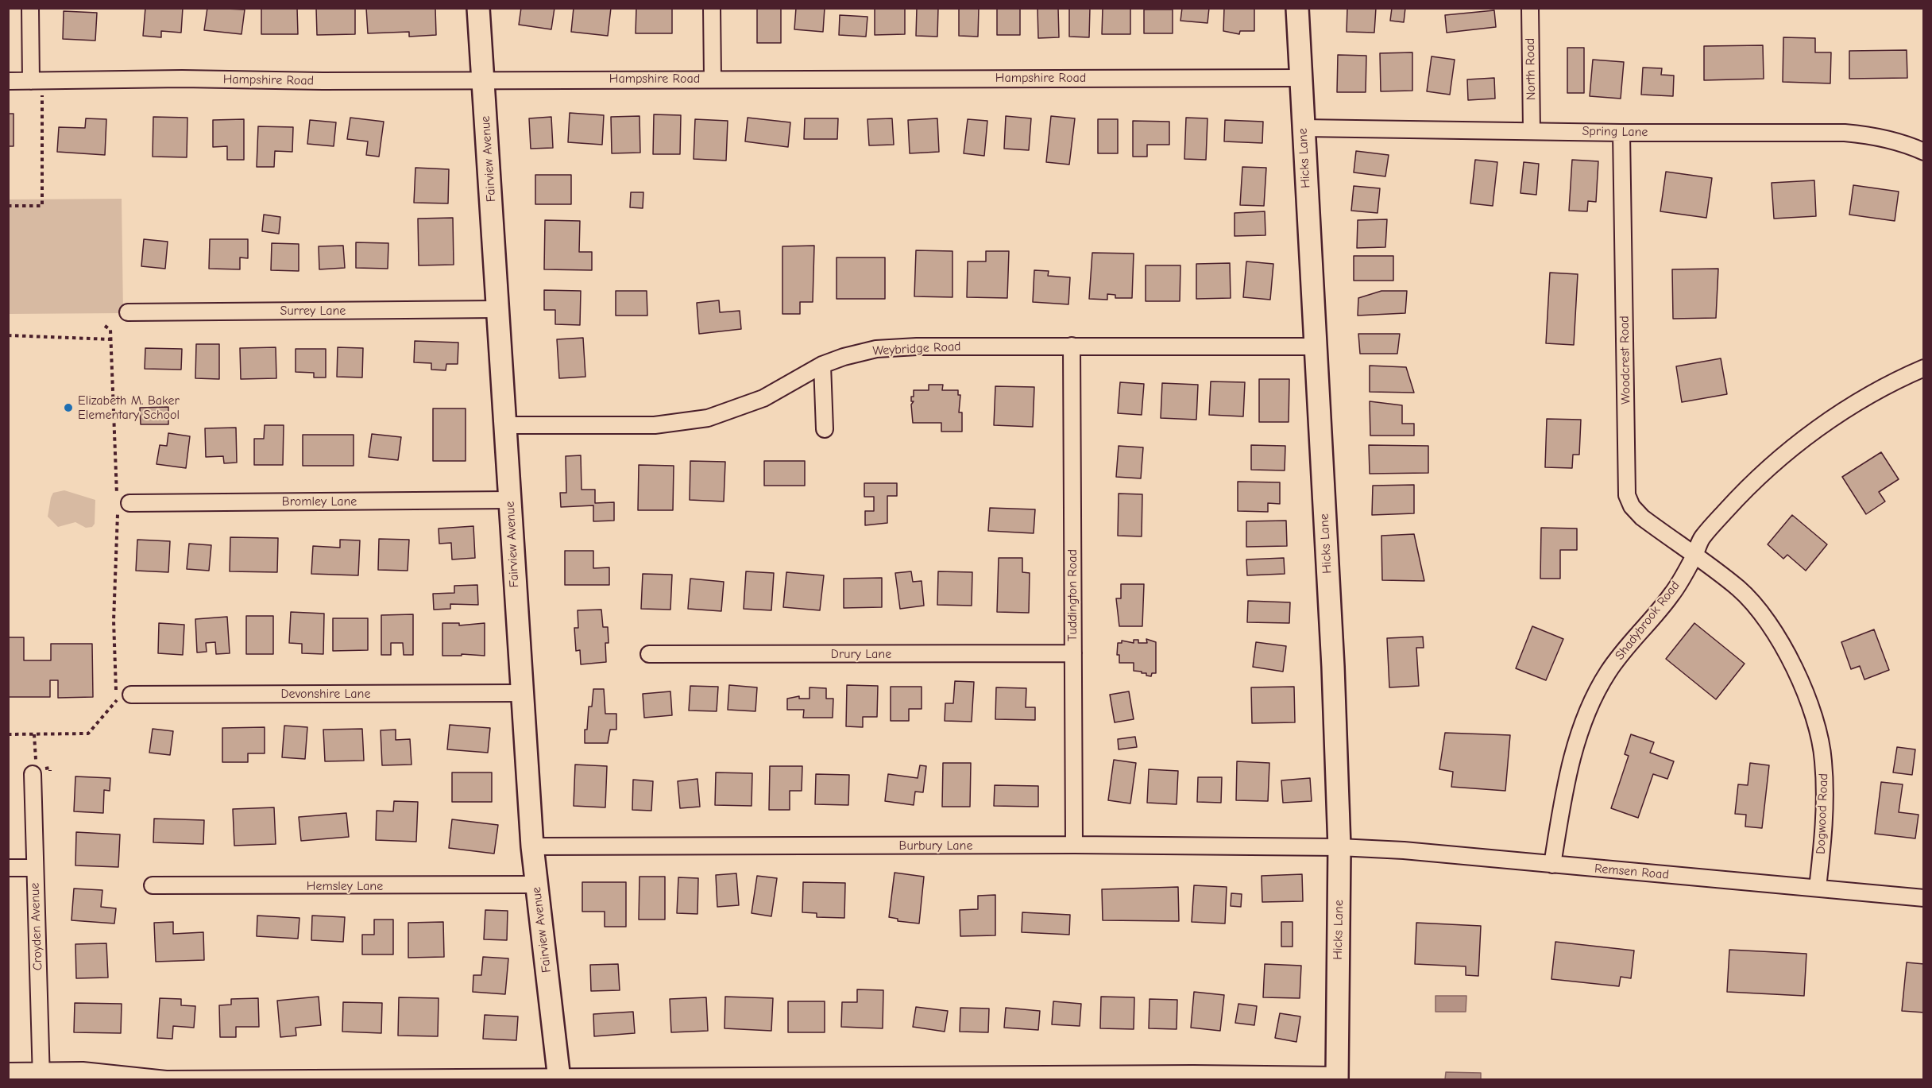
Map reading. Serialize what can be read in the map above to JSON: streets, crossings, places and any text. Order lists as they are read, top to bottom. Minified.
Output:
{"streets":{"street":["North Road","Hampshire Road","Spring Lane","Hicks Lane","Fairview Avenue","Surrey Lane","Weybridge Road","Woodcrest Road","Bromley Lane","Tuddington Road","Shadybrook Road","Drury Lane","Devonshire Lane","Dogwood Road","Burbury Lane","Remsen Road","Hemsley Lane","Croyden Avenue"]},"crossings":[["North Road","Spring Lane"],["Hampshire Road","Hicks Lane"],["Hampshire Road","Fairview Avenue"],["Spring Lane","Hicks Lane"],["Spring Lane","Woodcrest Road"],["Hicks Lane","Weybridge Road"],["Hicks Lane","Burbury Lane"],["Hicks Lane","Remsen Road"],["Fairview Avenue","Surrey Lane"],["Fairview Avenue","Weybridge Road"],["Fairview Avenue","Bromley Lane"],["Fairview Avenue","Devonshire Lane"],["Fairview Avenue","Burbury Lane"],["Fairview Avenue","Hemsley Lane"],["Weybridge Road","Tuddington Road"],["Woodcrest Road","Shadybrook Road"],["Woodcrest Road","Dogwood Road"],["Tuddington Road","Drury Lane"],["Tuddington Road","Burbury Lane"],["Shadybrook Road","Dogwood Road"],["Shadybrook Road","Remsen Road"],["Dogwood Road","Remsen Road"],["Burbury Lane","Remsen Road"]],"places":["Elizabeth M. Baker Elementary School"]}
